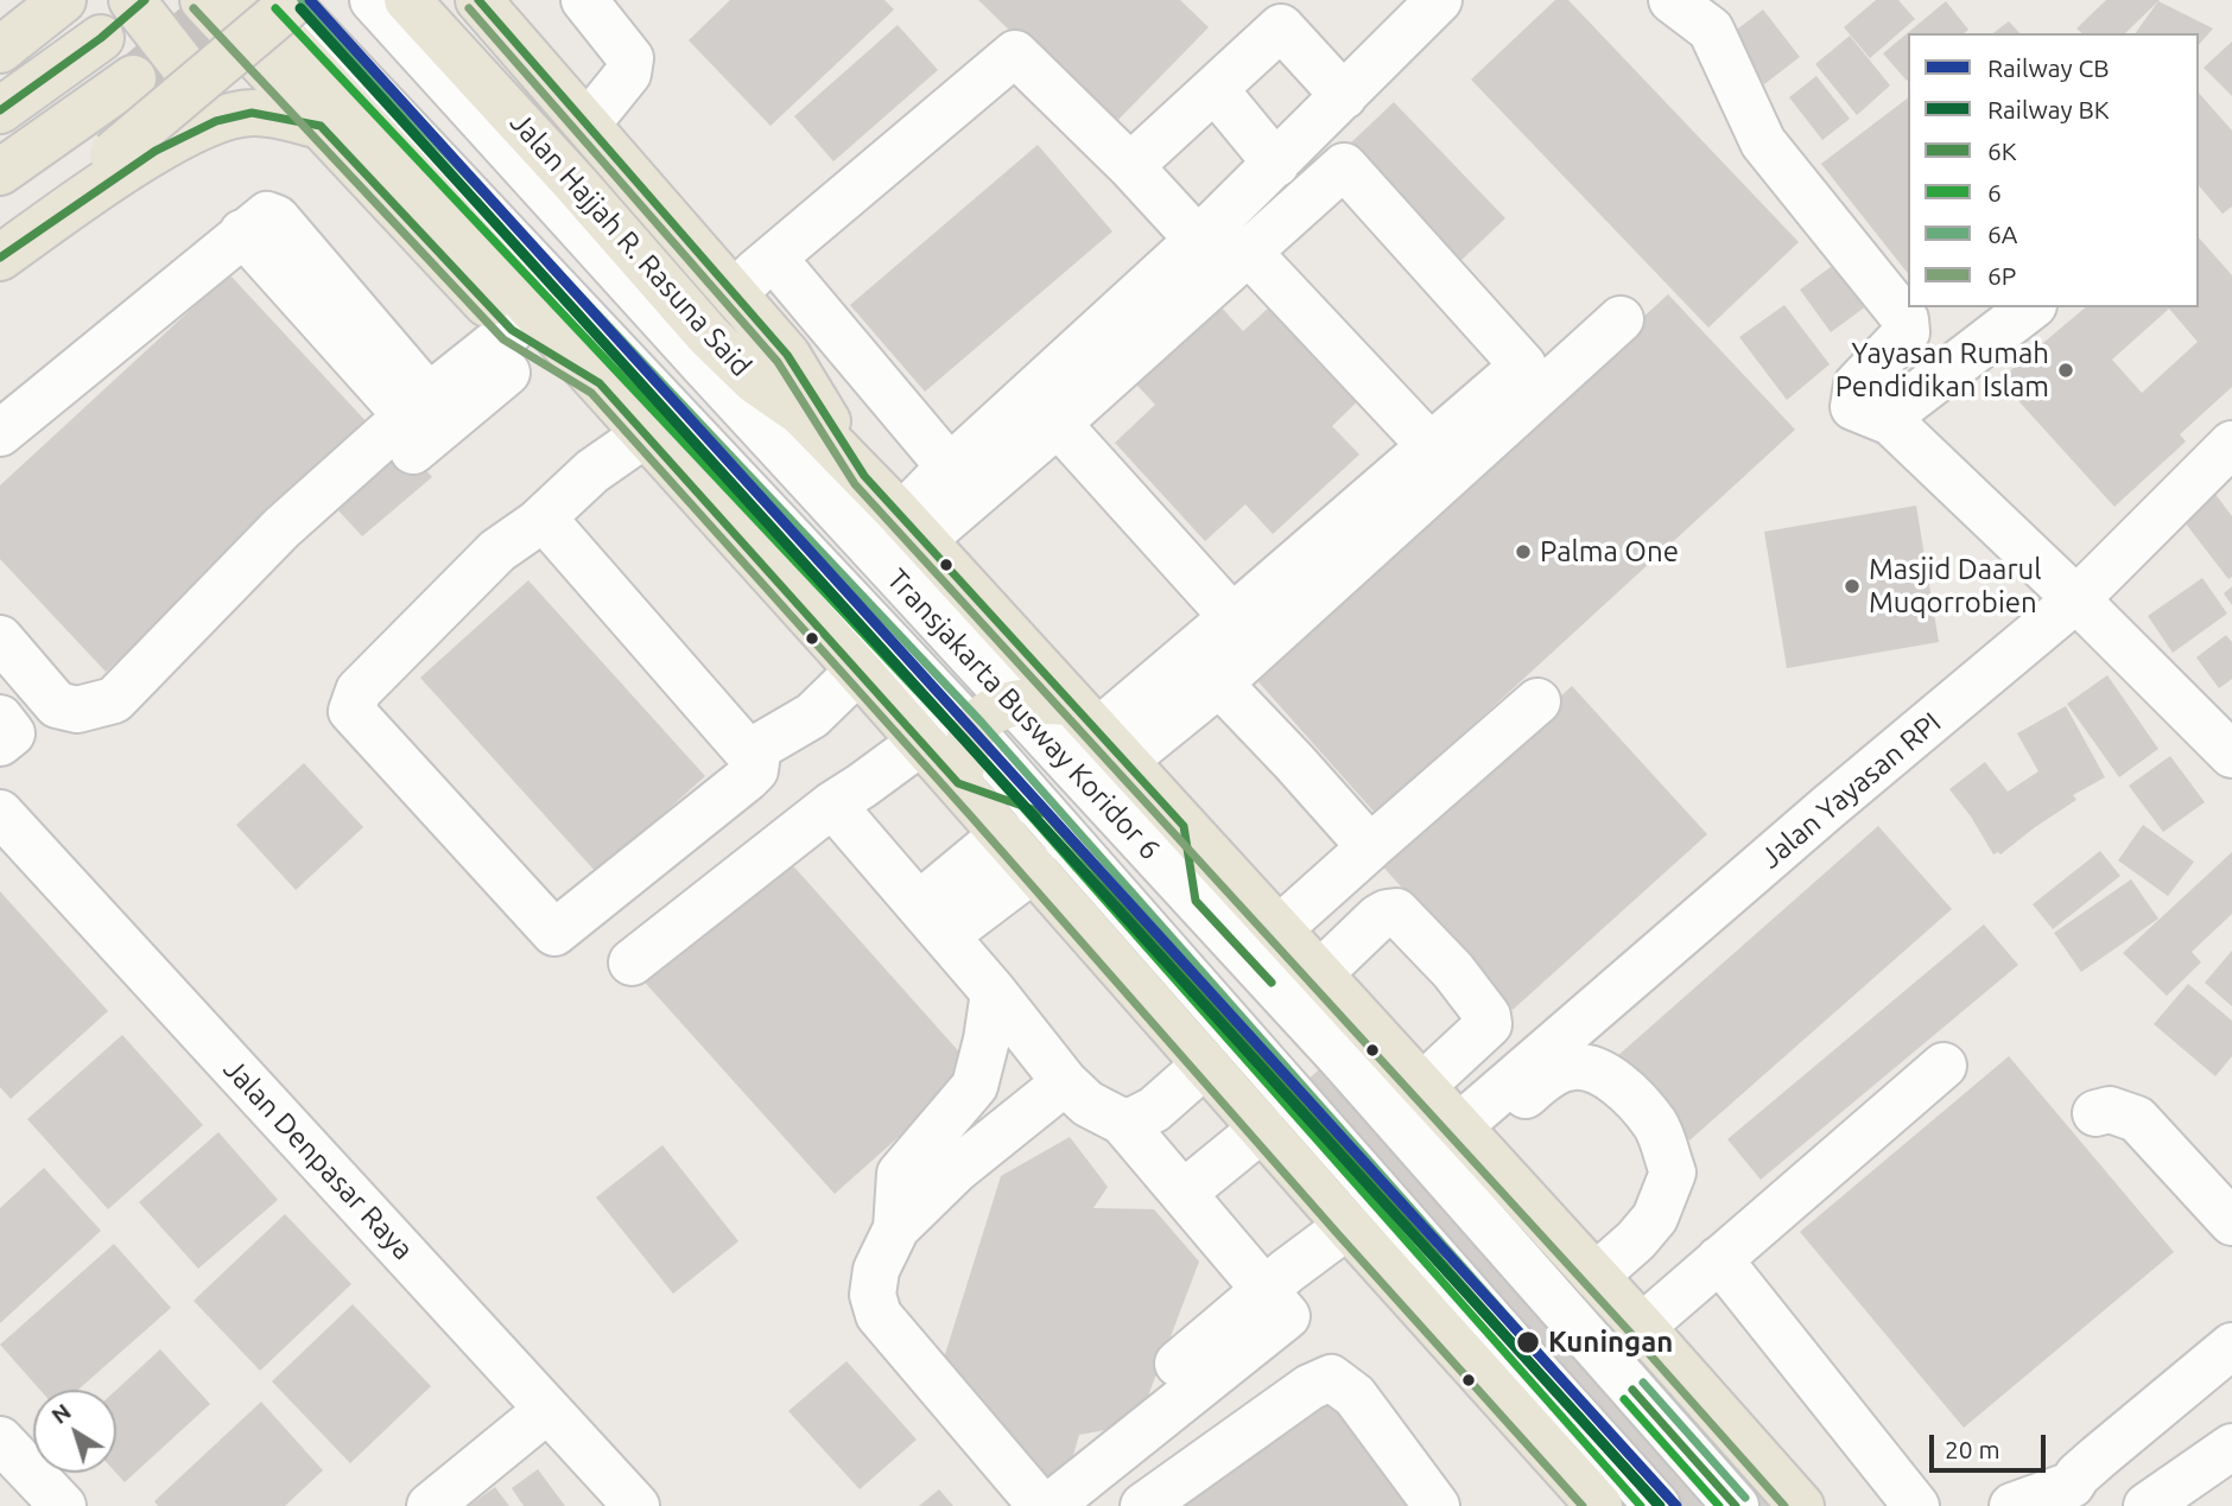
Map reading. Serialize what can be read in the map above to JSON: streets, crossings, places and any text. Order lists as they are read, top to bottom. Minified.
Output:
{"streets":{"main road":["Jalan Hajjah R. Rasuna Said"],"street":["Transjakarta Busway Koridor 6","Jalan Yayasan RPI","Jalan Denpasar Raya"]},"crossings":[["Jalan Hajjah R. Rasuna Said","Jalan Yayasan RPI"]],"places":["Yayasan Rumah Pendidikan Islam","Palma One","Masjid Daarul Muqorrobien","Kuningan"],"lines":["rail line CB","transit line 6K","transit line 6A","rail line BK","transit line 6","transit line 6P"],"legend":["Railway CB","Railway BK","6K","6","6A","6P"],"scale_bar":"20 m","north":"top left"}
